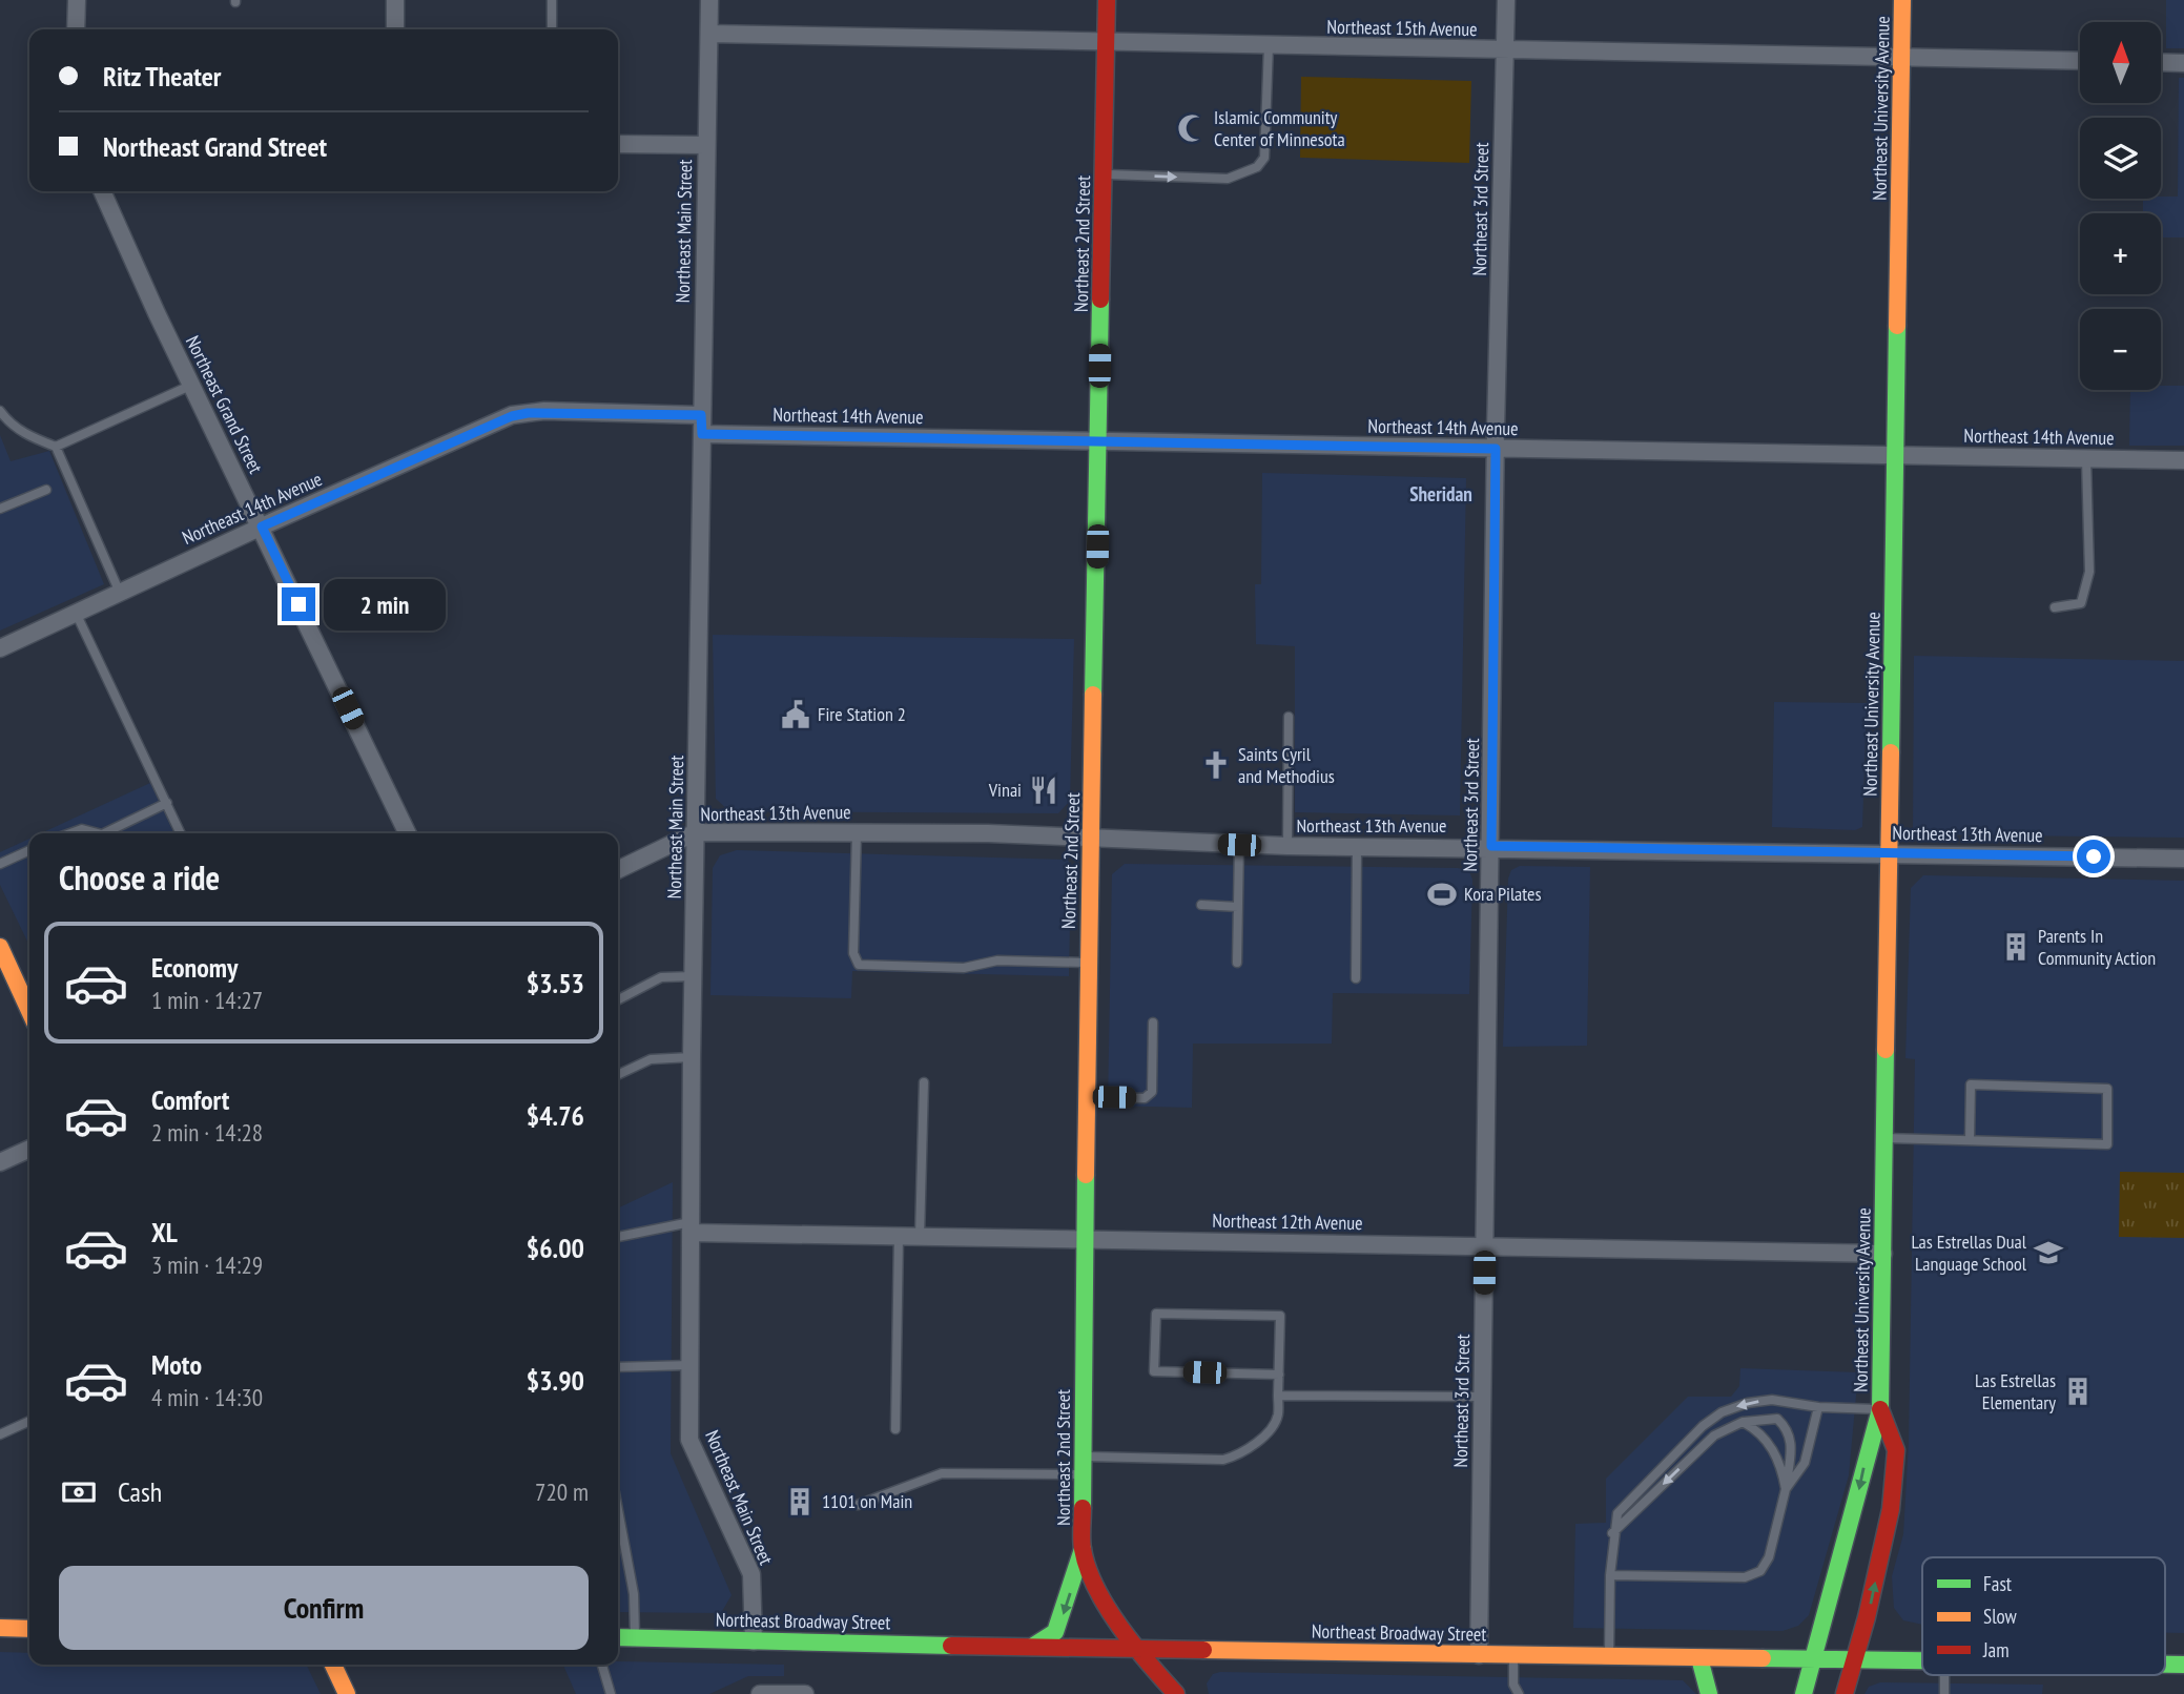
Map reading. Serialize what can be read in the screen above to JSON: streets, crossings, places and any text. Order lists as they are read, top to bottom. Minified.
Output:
{"streets":{"main road":["Northeast University Avenue","Northeast 2nd Street","Northeast Broadway Street"],"street":["Northeast 15th Avenue","Northeast 3rd Street","Northeast Main Street","Northeast Grand Street","Northeast 14th Avenue","Northeast 13th Avenue","Northeast 12th Avenue"]},"crossings":[["Northeast 15th Avenue","Northeast University Avenue"],["Northeast 15th Avenue","Northeast 3rd Street"],["Northeast 15th Avenue","Northeast Main Street"],["Northeast 15th Avenue","Northeast 2nd Street"],["Northeast University Avenue","Northeast 14th Avenue"],["Northeast University Avenue","Northeast 13th Avenue"],["Northeast University Avenue","Northeast 12th Avenue"],["Northeast University Avenue","Northeast Broadway Street"],["Northeast 3rd Street","Northeast 14th Avenue"],["Northeast 3rd Street","Northeast 13th Avenue"],["Northeast 3rd Street","Northeast 12th Avenue"],["Northeast 3rd Street","Northeast Broadway Street"],["Northeast Main Street","Northeast 14th Avenue"],["Northeast Main Street","Northeast 13th Avenue"],["Northeast Main Street","Northeast 12th Avenue"],["Northeast Main Street","Northeast Broadway Street"],["Northeast 2nd Street","Northeast 14th Avenue"],["Northeast 2nd Street","Northeast 13th Avenue"],["Northeast 2nd Street","Northeast 12th Avenue"],["Northeast 2nd Street","Northeast Broadway Street"],["Northeast Grand Street","Northeast 14th Avenue"]],"districts":["Sheridan"],"places":{"mosque":["Islamic Community Center of Minnesota"],"public building":["Fire Station 2"],"church":["Saints Cyril and Methodius"],"restaurant":["Vinai"],"sports":["Kora Pilates"],"building":["Parents In Community Action","Las Estrellas Elementary","1101 on Main"],"school or university":["Las Estrellas Dual Language School"]},"legend":["Fast","Slow","Jam"],"north":"top","page":{"map_buttons":["+","−"],"banner":["Ritz Theater","Northeast Grand Street"],"bubble":"2 min","heading":"Choose a ride","list":[{"name":"Economy","note":"1 min · 14:27","value":"$3.53"},{"name":"Comfort","note":"2 min · 14:28","value":"$4.76"},{"name":"XL","note":"3 min · 14:29","value":"$6.00"},{"name":"Moto","note":"4 min · 14:30","value":"$3.90"}],"pay":["Cash","720 m"],"buttons":"Confirm"}}
